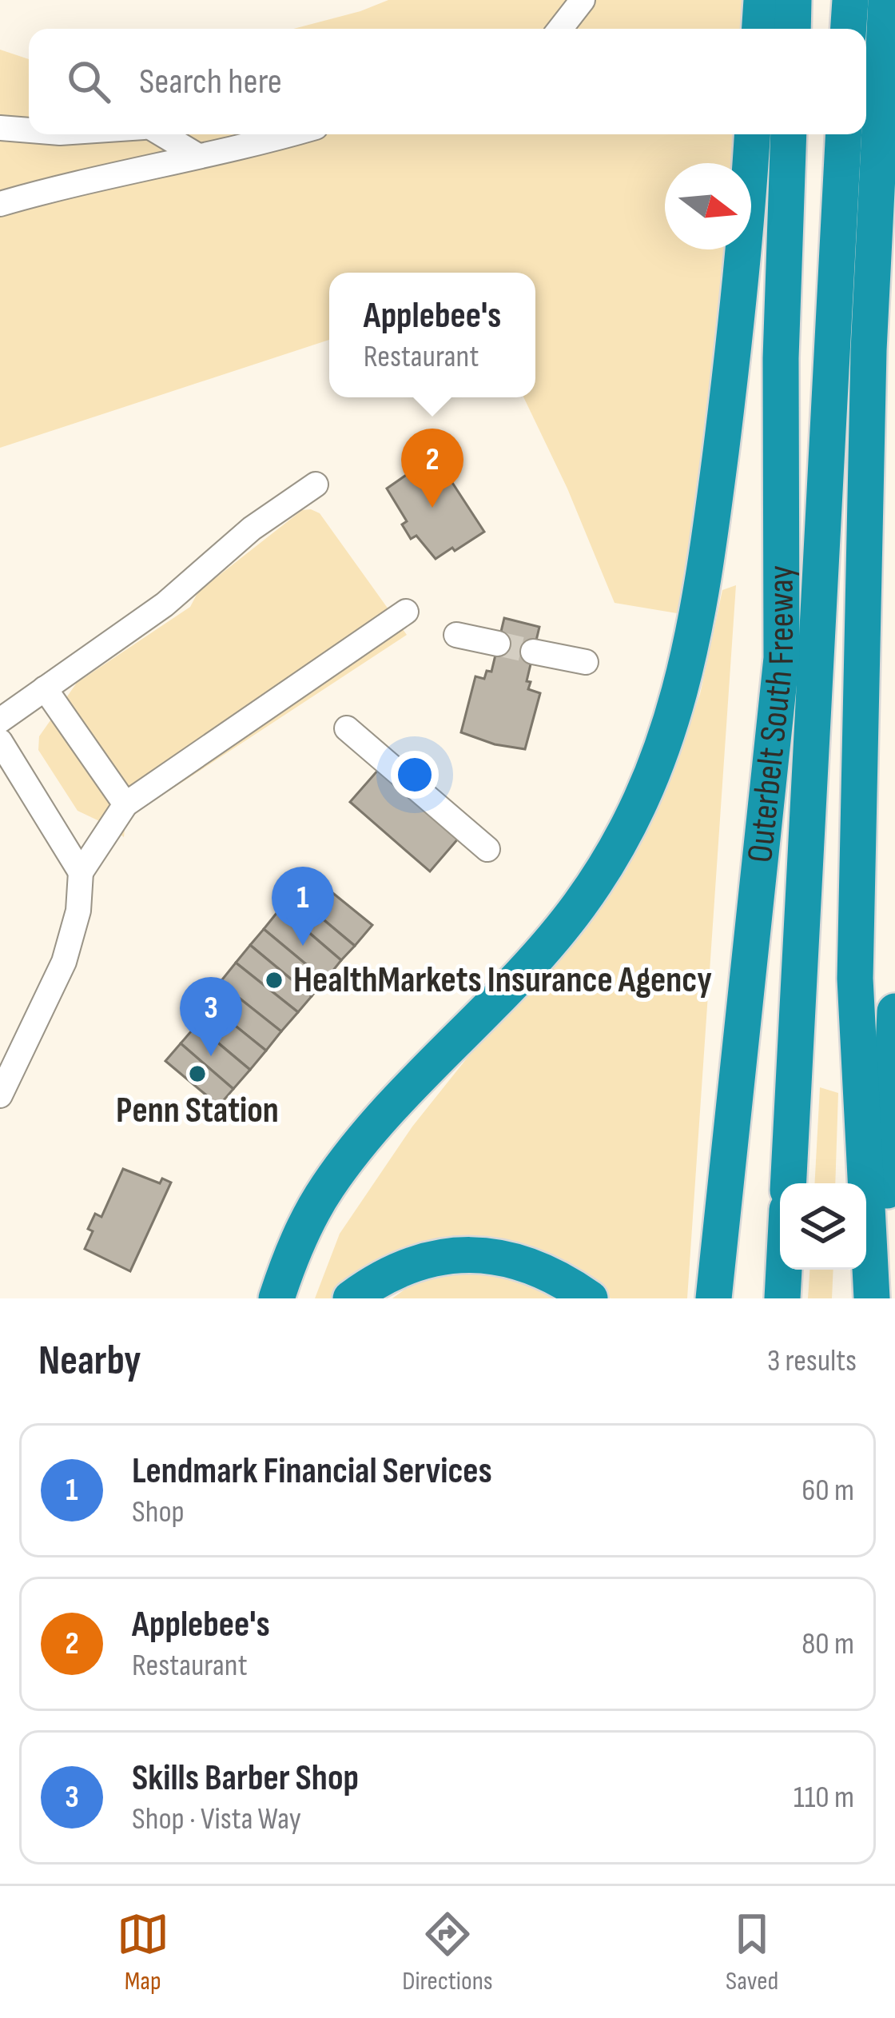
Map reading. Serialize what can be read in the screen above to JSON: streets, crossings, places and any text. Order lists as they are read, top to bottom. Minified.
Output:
{"streets":{"highway":["Outerbelt South Freeway"]},"places":["HealthMarkets Insurance Agency","Penn Station"],"north":"right","page":{"search":"Search here","popup":["Applebee's","Restaurant"],"pins":["2","1","3"],"heading":["Nearby","3 results"],"list":[{"mark":"1","name":"Lendmark Financial Services","note":"Shop","value":"60 m"},{"mark":"2","name":"Applebee's","note":"Restaurant","value":"80 m"},{"mark":"3","name":"Skills Barber Shop","note":"Shop · Vista Way","value":"110 m"}],"nav":["Map","Directions","Saved"]}}
